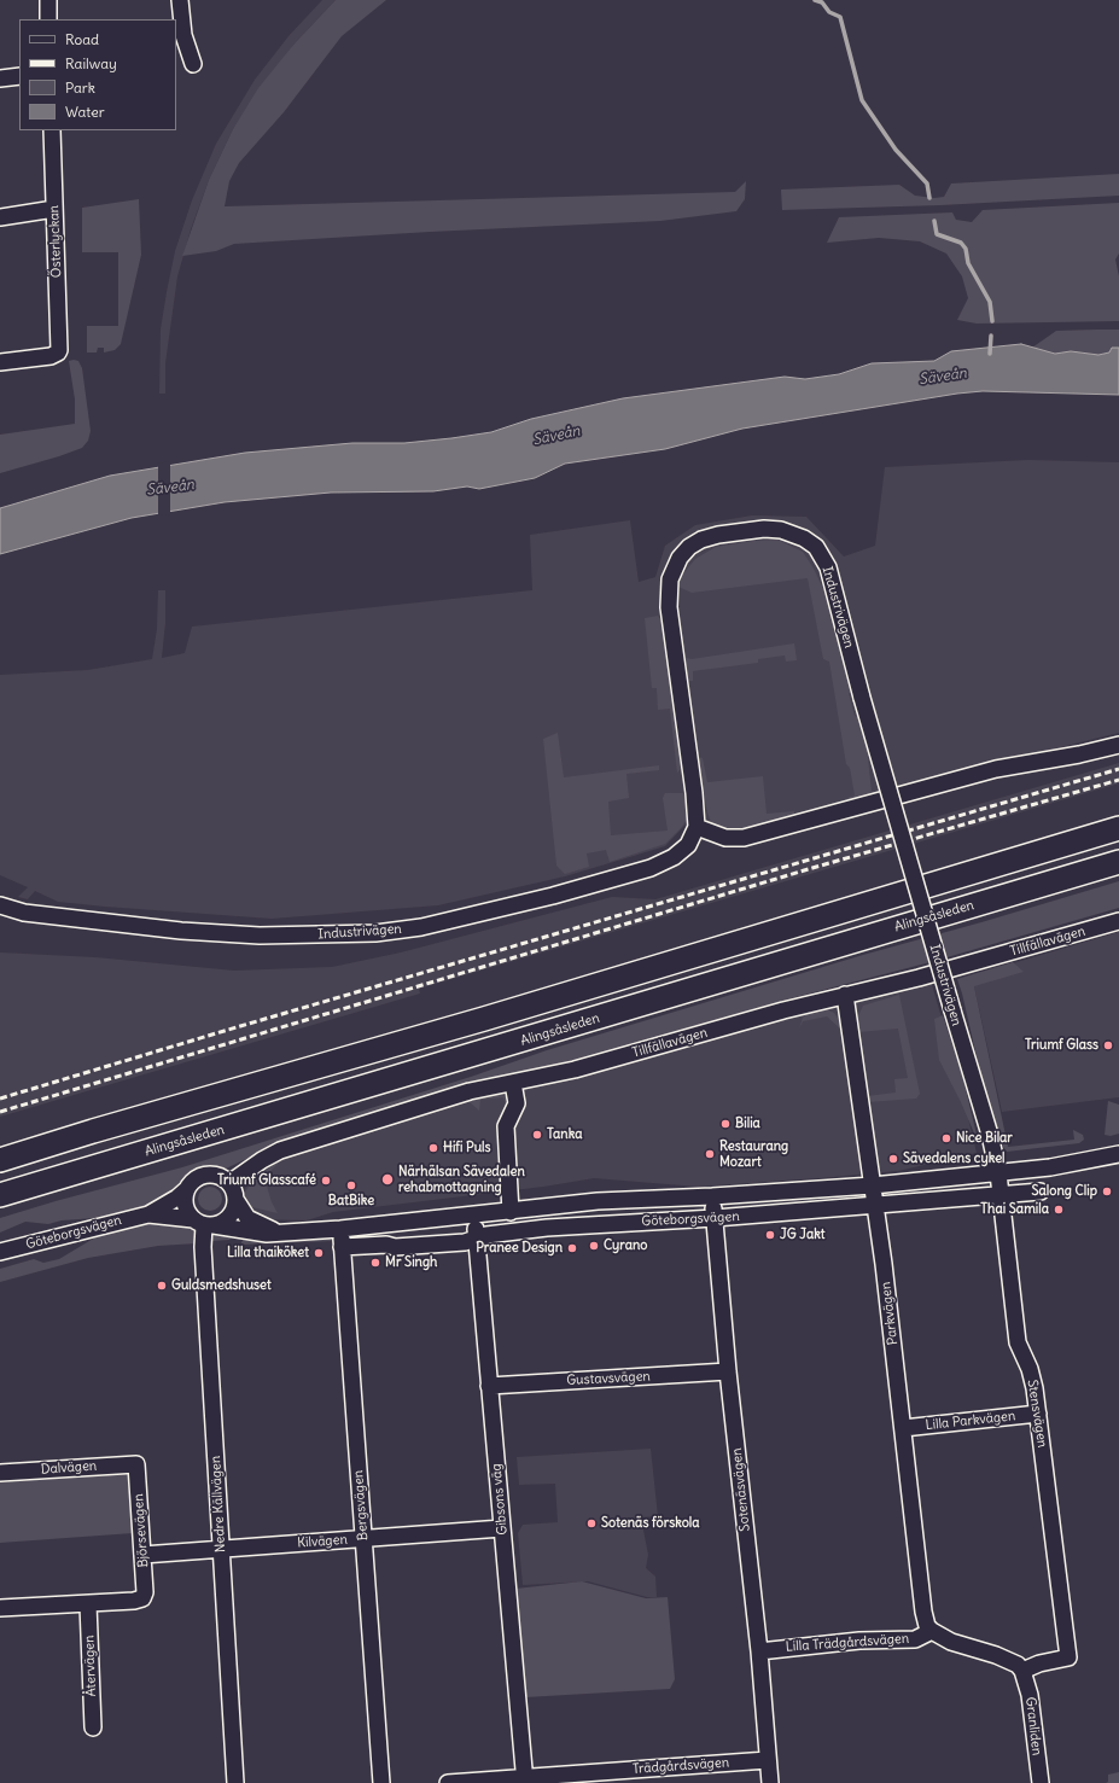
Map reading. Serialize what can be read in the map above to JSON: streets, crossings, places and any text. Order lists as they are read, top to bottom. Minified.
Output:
{"streets":{"highway":["Alingsåsleden"],"street":["Österlyckan","Industrivägen","Tillfällavägen","Göteborgsvägen","Parkvägen","Gustavsvägen","Stensvägen","Lilla Parkvägen","Dalvägen","Sotenäsvägen","Gibsons väg","Nedre Källvägen","Bergsvägen","Björsevägen","Kilvägen","Lilla Trädgårdsvägen","Återvägen","Granliden","Trädgårdsvägen"]},"crossings":[["Industrivägen","Göteborgsvägen"],["Industrivägen","Stensvägen"],["Tillfällavägen","Göteborgsvägen"],["Tillfällavägen","Parkvägen"],["Tillfällavägen","Nedre Källvägen"],["Göteborgsvägen","Parkvägen"],["Göteborgsvägen","Stensvägen"],["Göteborgsvägen","Sotenäsvägen"],["Göteborgsvägen","Gibsons väg"],["Göteborgsvägen","Nedre Källvägen"],["Göteborgsvägen","Bergsvägen"],["Parkvägen","Lilla Parkvägen"],["Parkvägen","Lilla Trädgårdsvägen"],["Gustavsvägen","Sotenäsvägen"],["Gustavsvägen","Gibsons väg"],["Stensvägen","Lilla Parkvägen"],["Stensvägen","Granliden"],["Dalvägen","Björsevägen"],["Sotenäsvägen","Lilla Trädgårdsvägen"],["Sotenäsvägen","Trädgårdsvägen"],["Gibsons väg","Kilvägen"],["Gibsons väg","Trädgårdsvägen"],["Nedre Källvägen","Kilvägen"],["Bergsvägen","Kilvägen"],["Björsevägen","Kilvägen"],["Björsevägen","Återvägen"]],"water":["Säveån"],"places":["Triumf Glass","Bilia","Tanka","Nice Bilar","Hifi Puls","Restaurang Mozart","Sävedalens cykel","Närhälsan Sävedalen rehabmottagning","Triumf Glasscafé","BatBike","Salong Clip","Thai Samila","JG Jakt","Cyrano","Pranee Design","Lilla thaiköket","Mr Singh","Guldsmedshuset","Sotenäs förskola"],"legend":["Road","Railway","Park","Water"]}
